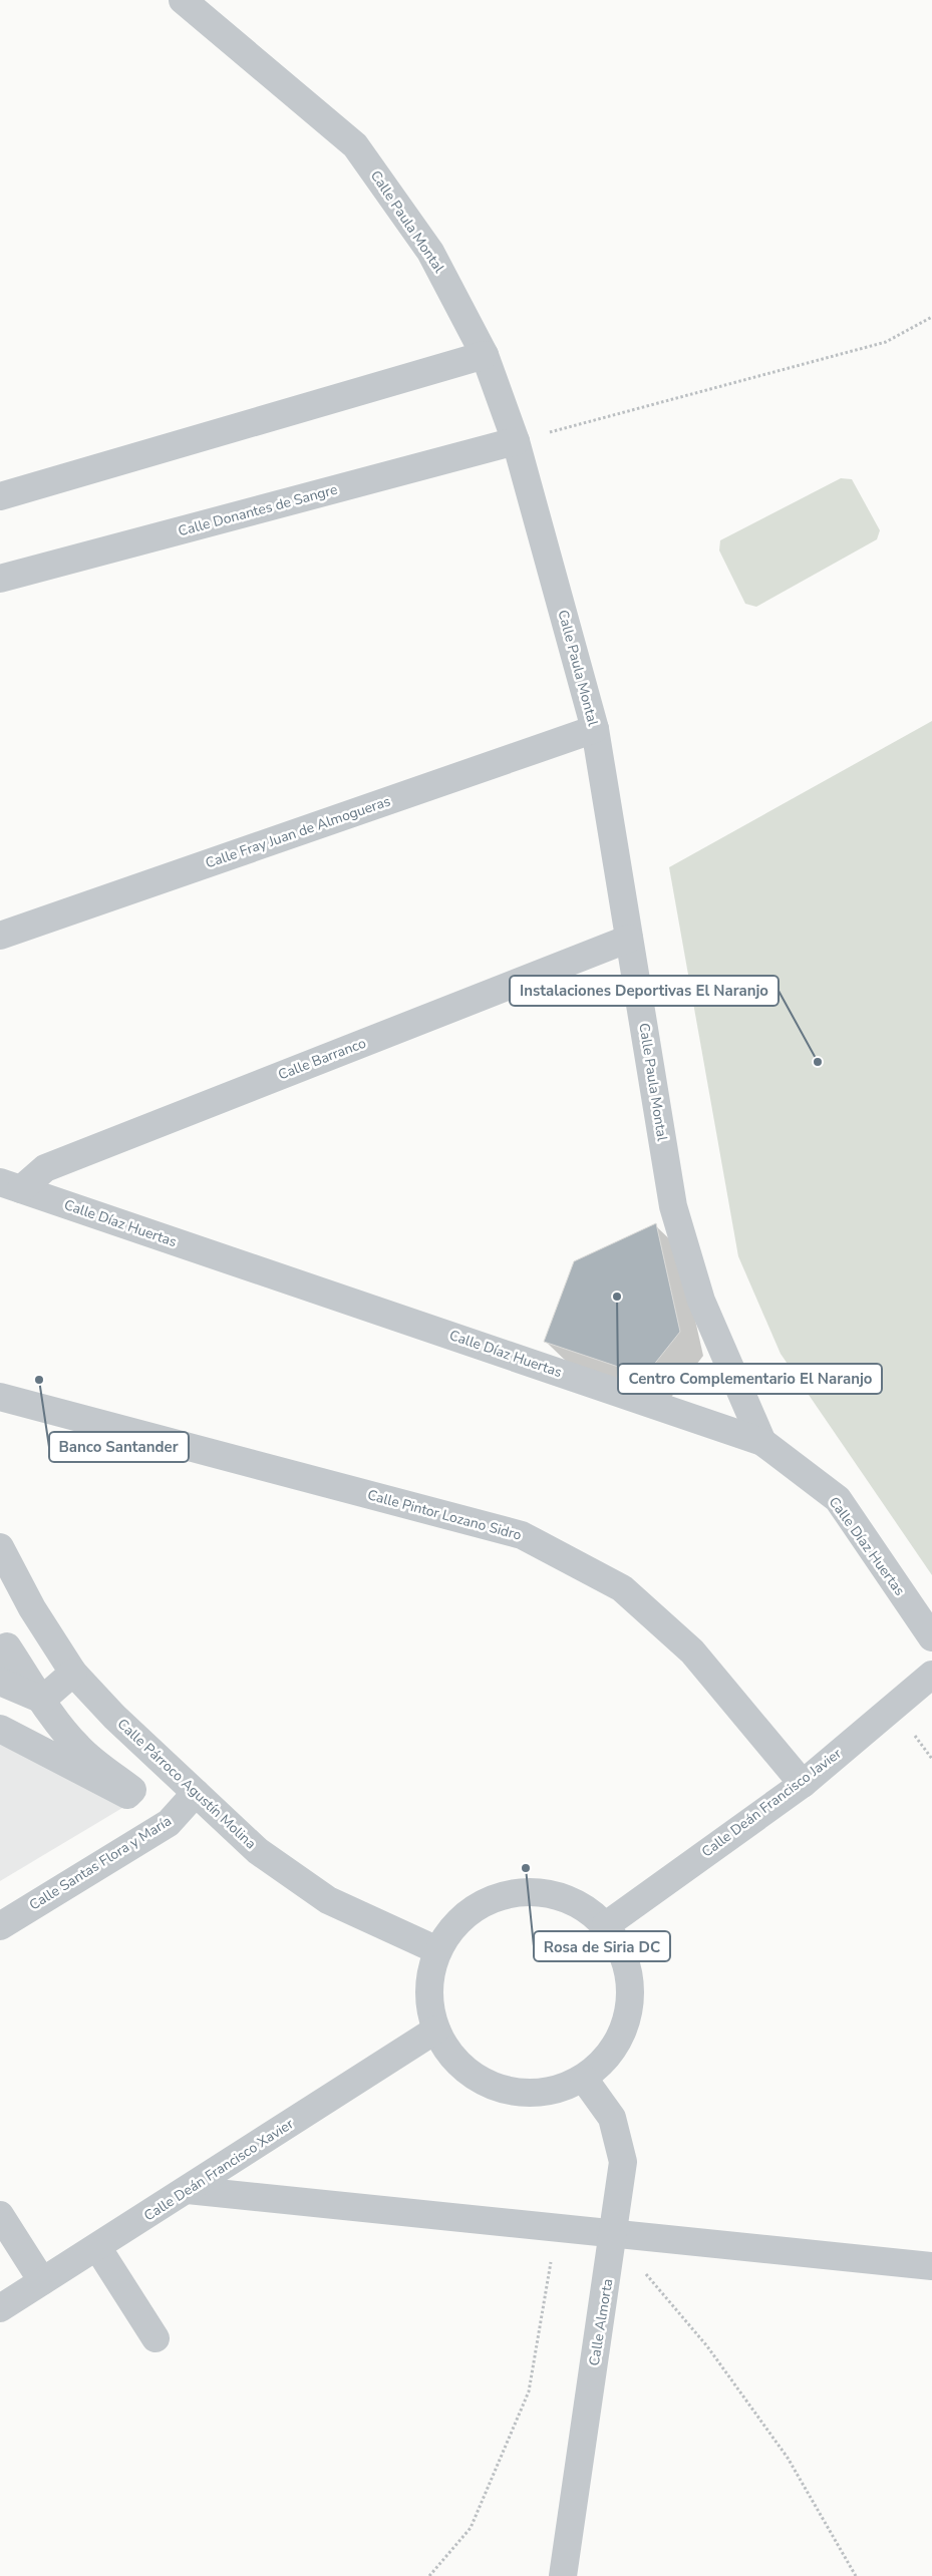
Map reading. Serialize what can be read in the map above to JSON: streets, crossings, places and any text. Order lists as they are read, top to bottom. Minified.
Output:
{"streets":{"street":["Calle Paula Montal","Calle Donantes de Sangre","Calle Fray Juan de Almogueras","Calle Barranco","Calle Díaz Huertas","Calle Pintor Lozano Sidro","Calle Párroco Agustín Molina","Calle Deán Francisco Javier","Calle Santas Flora y María","Calle Deán Francisco Xavier","Calle Almorta"]},"crossings":[["Calle Paula Montal","Calle Donantes de Sangre"],["Calle Paula Montal","Calle Fray Juan de Almogueras"],["Calle Paula Montal","Calle Barranco"],["Calle Paula Montal","Calle Díaz Huertas"],["Calle Barranco","Calle Díaz Huertas"],["Calle Pintor Lozano Sidro","Calle Deán Francisco Javier"],["Calle Párroco Agustín Molina","Calle Santas Flora y María"]],"places":["Instalaciones Deportivas El Naranjo","Centro Complementario El Naranjo","Banco Santander","Rosa de Siria DC"]}
